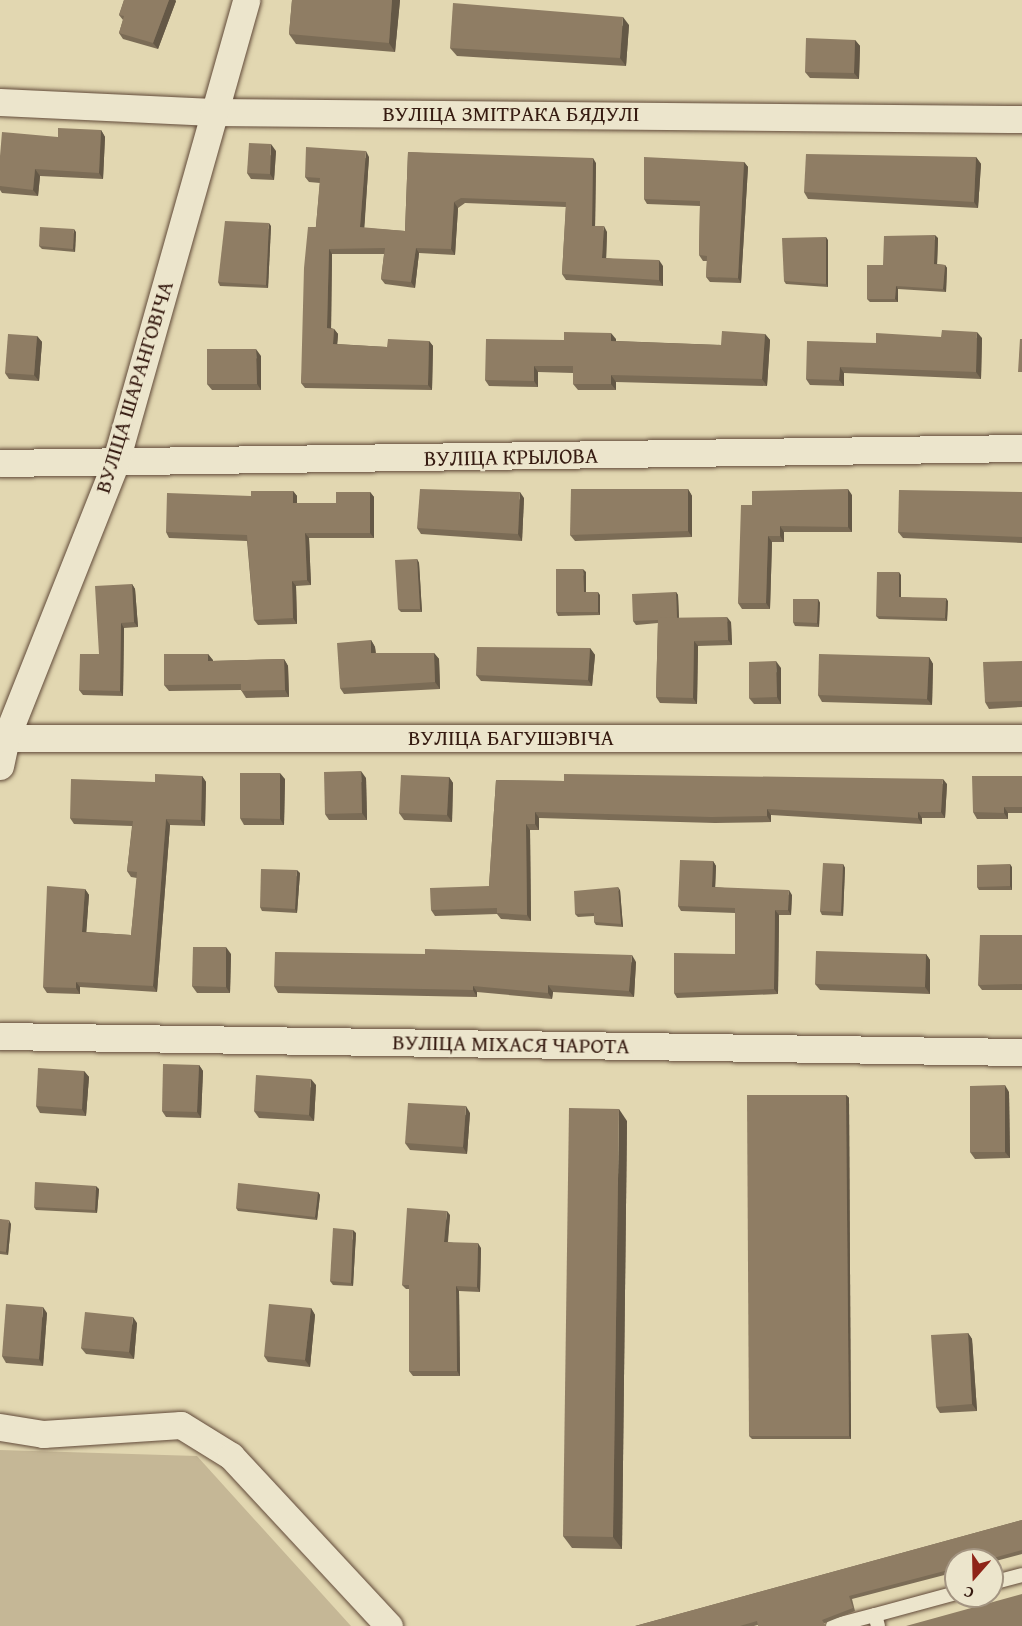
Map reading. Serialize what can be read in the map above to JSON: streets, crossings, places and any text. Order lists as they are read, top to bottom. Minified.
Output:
{"streets":{"street":["ВУЛІЦА ЗМІТРАКА БЯДУЛІ","ВУЛІЦА ШАРАНГОВІЧА","ВУЛІЦА КРЫЛОВА","ВУЛІЦА БАГУШЭВІЧА","ВУЛІЦА МІХАСЯ ЧАРОТА"]},"crossings":[["ВУЛІЦА ЗМІТРАКА БЯДУЛІ","ВУЛІЦА ШАРАНГОВІЧА"],["ВУЛІЦА ШАРАНГОВІЧА","ВУЛІЦА КРЫЛОВА"],["ВУЛІЦА ШАРАНГОВІЧА","ВУЛІЦА БАГУШЭВІЧА"]],"north":"bottom"}
